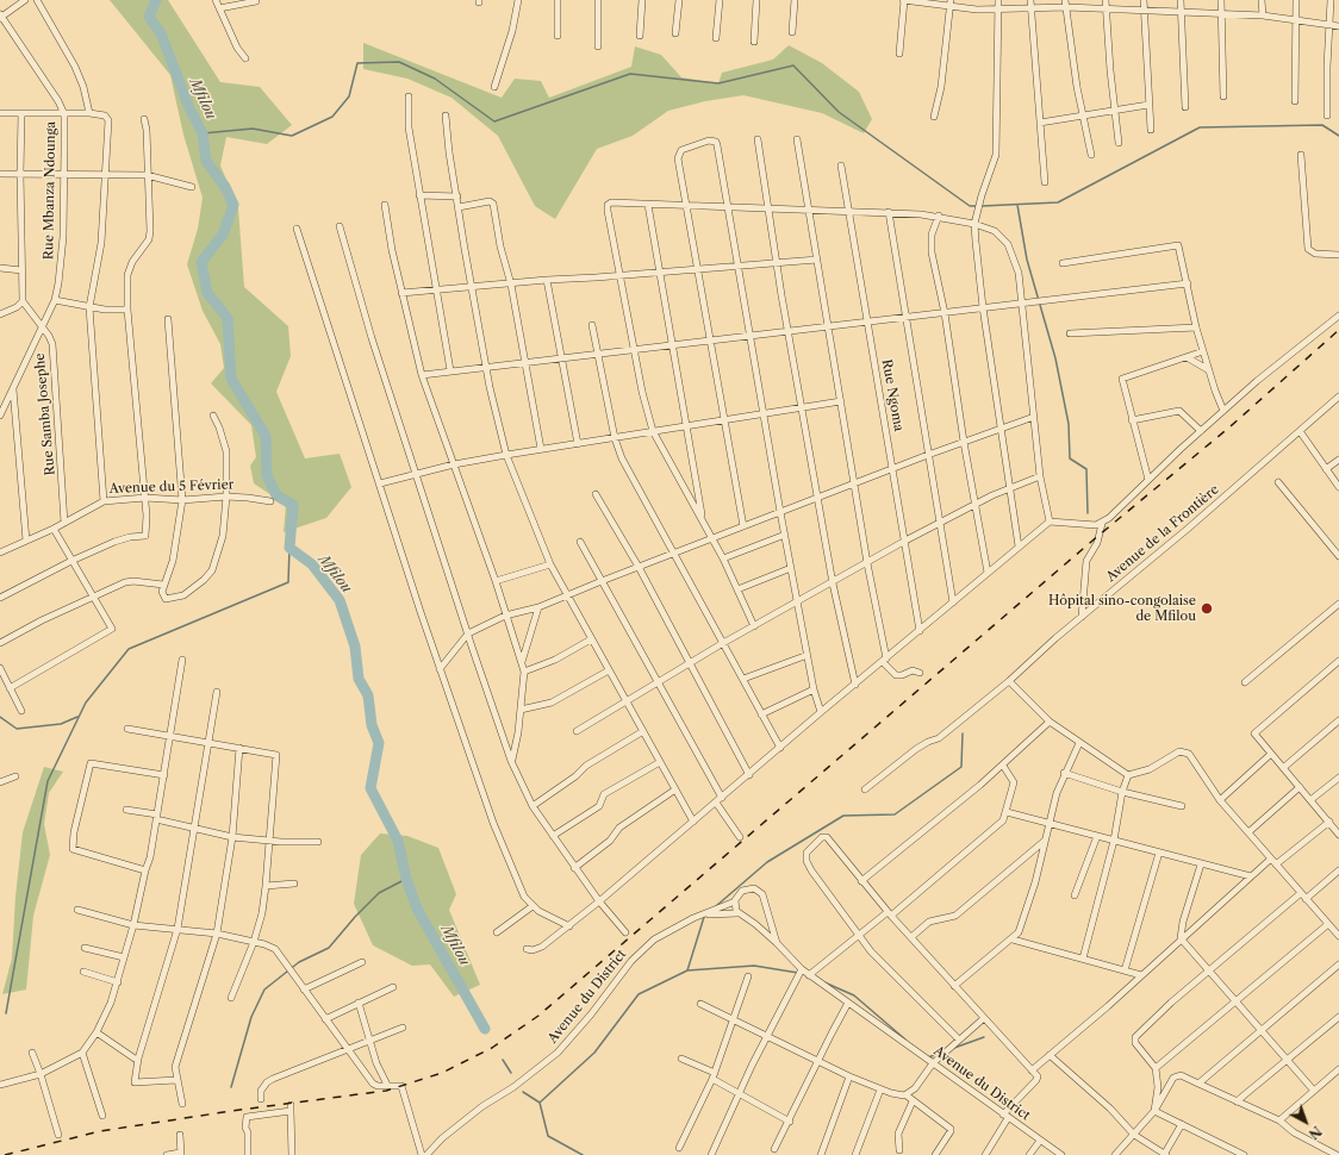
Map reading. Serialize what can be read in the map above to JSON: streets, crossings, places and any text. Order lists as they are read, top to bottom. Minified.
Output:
{"streets":{"street":["Rue Mbanza Ndounga","Rue Ngoma","Rue Samba Josephe","Avenue du 5 Février","Avenue de la Frontière","Avenue du District"]},"crossings":[["Rue Mbanza Ndounga","Rue Samba Josephe"],["Rue Samba Josephe","Avenue du 5 Février"]],"water":["Mfilou"],"places":["Hôpital sino-congolaise de Mfilou"],"north":"bottom right"}
